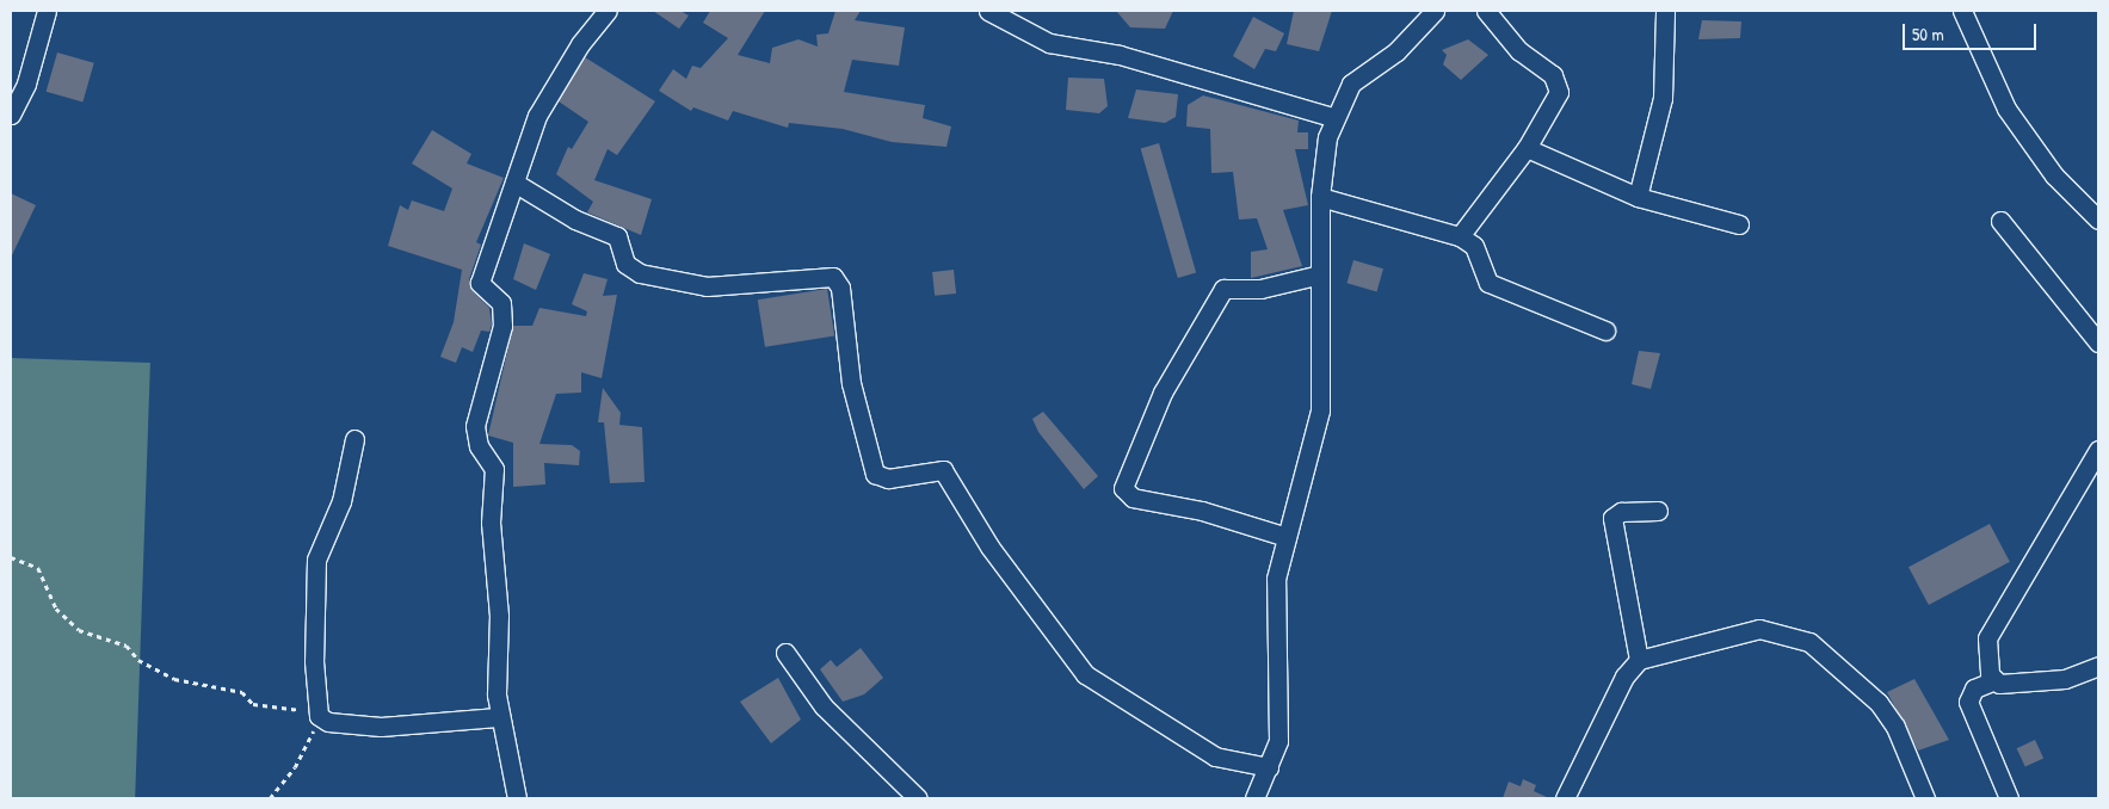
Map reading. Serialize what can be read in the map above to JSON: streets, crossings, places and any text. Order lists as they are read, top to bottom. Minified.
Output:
{"scale_bar":"50 m"}
